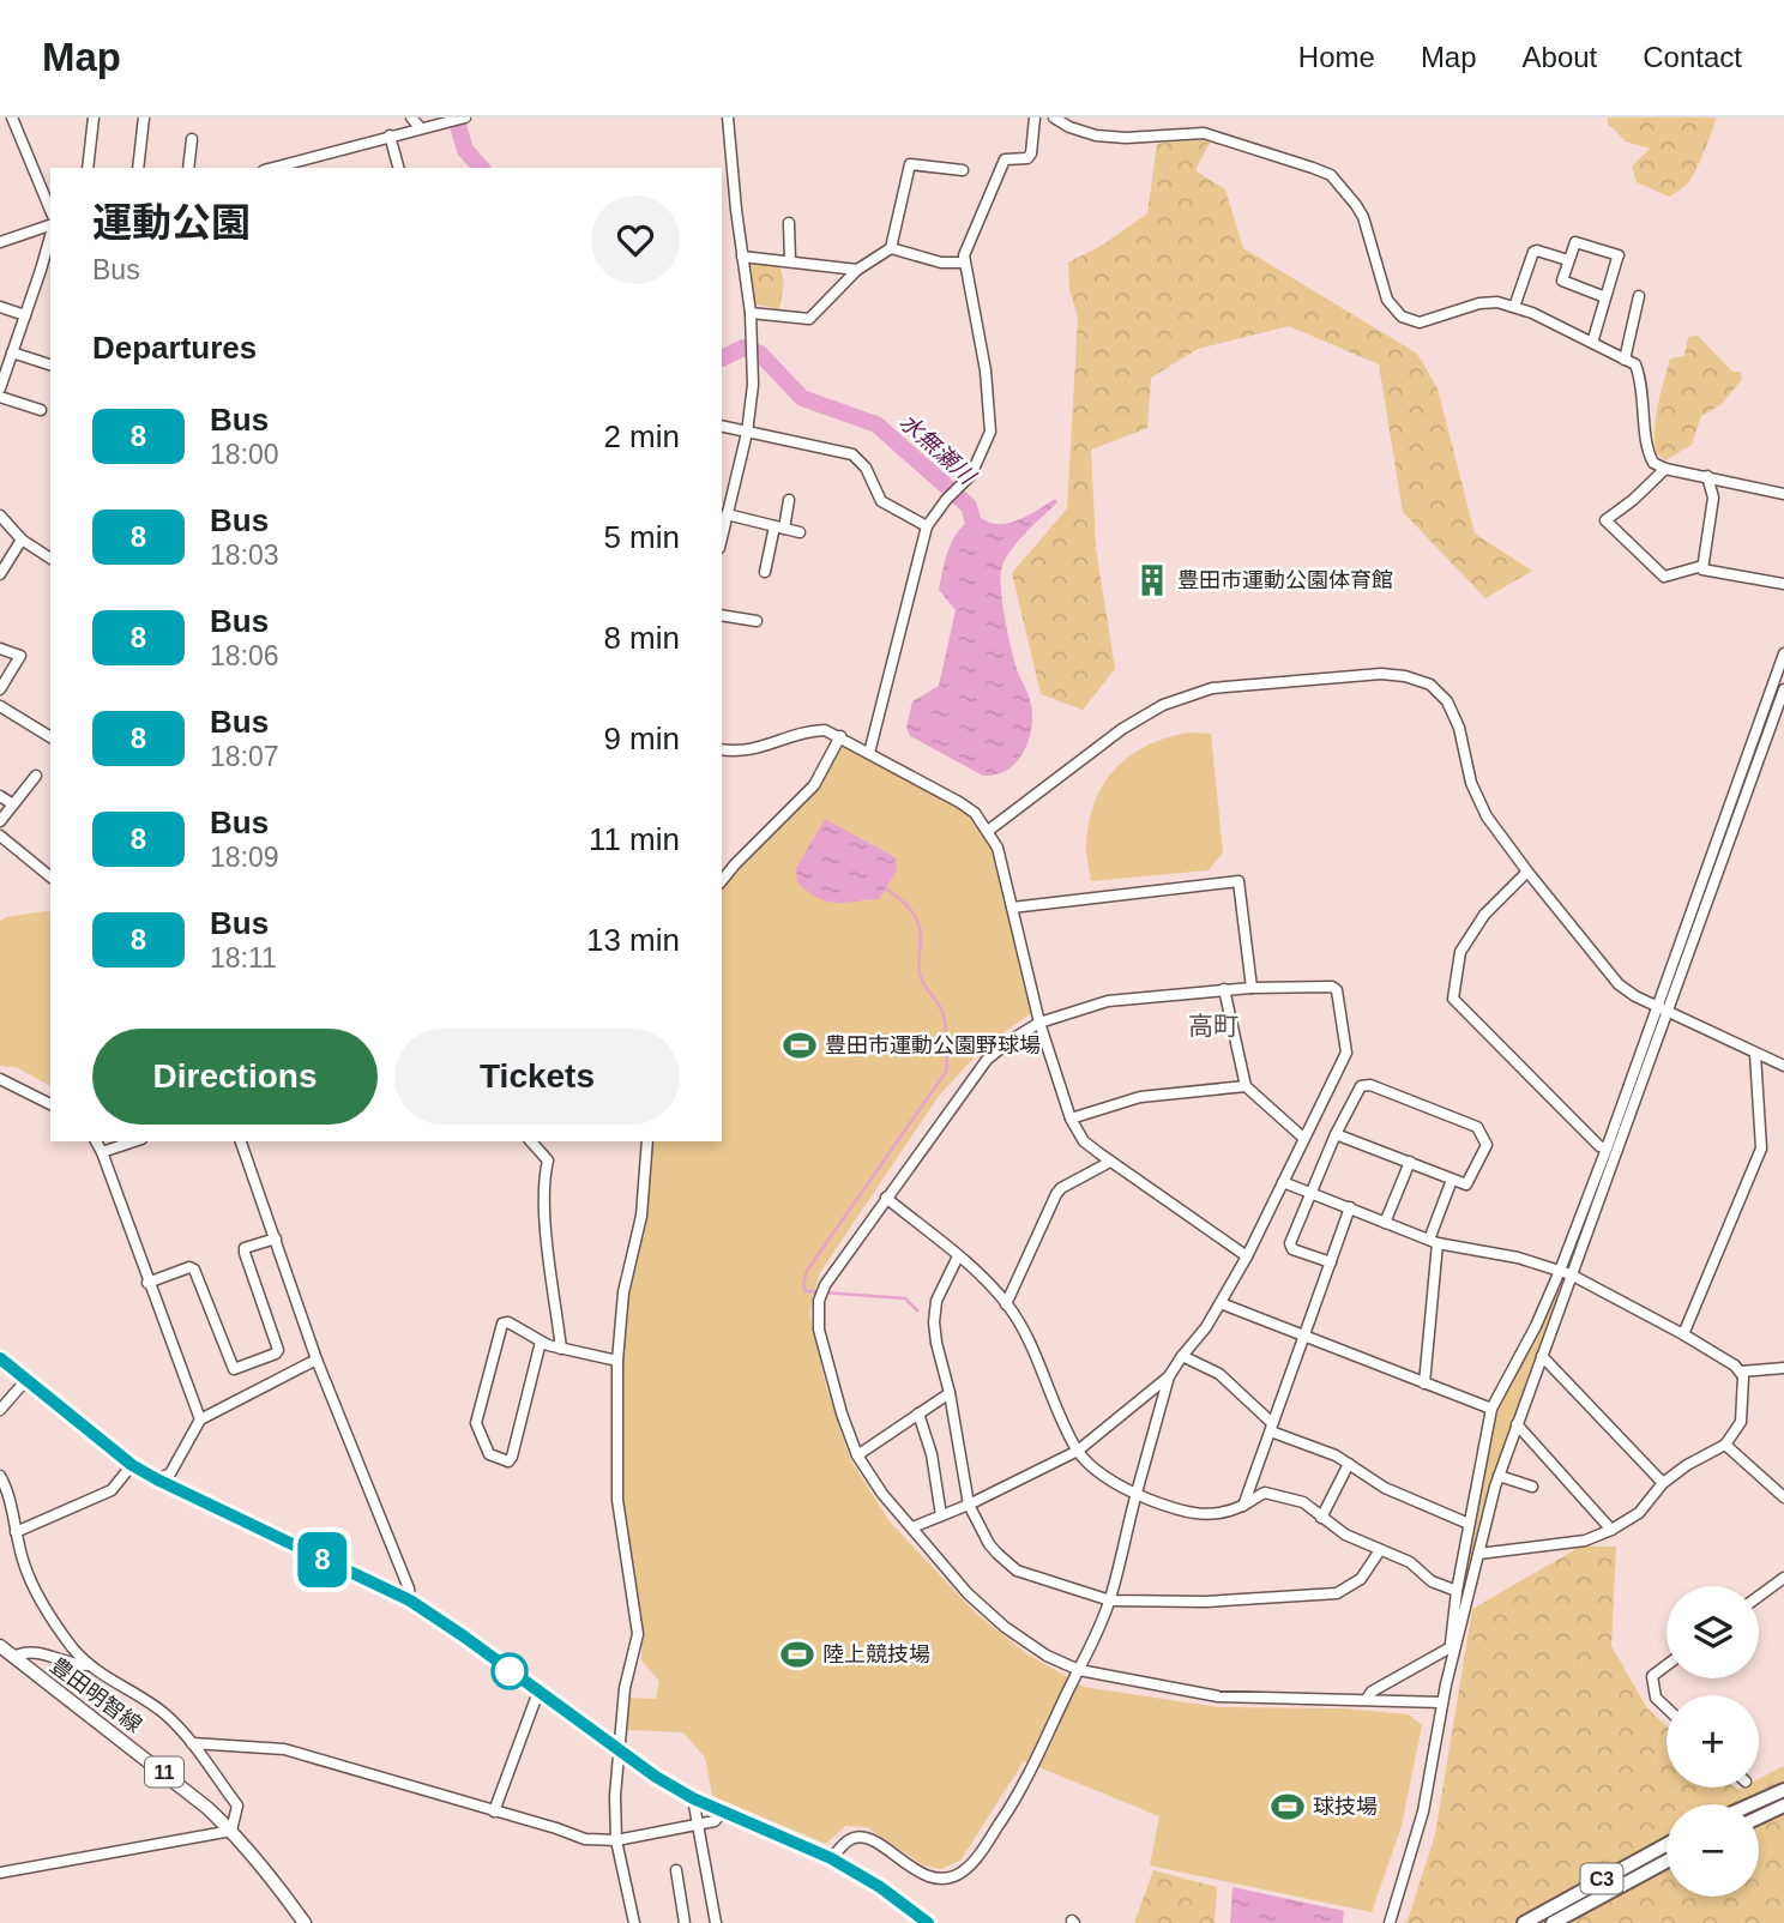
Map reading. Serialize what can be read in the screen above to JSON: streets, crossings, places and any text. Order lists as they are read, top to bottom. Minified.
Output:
{"streets":{"highway":["C3"],"main road":["豊田明智線","11"]},"districts":["高町"],"water":["水無瀬川"],"places":{"building":["豊田市運動公園体育館"],"sports":["豊田市運動公園野球場","陸上競技場","球技場"]},"lines":["bus line 8"],"page":{"header":"Map","nav":["Home","Map","About","Contact"],"on_map":"8","heading":[["運動公園","Bus"],"Departures"],"list":[{"mark":"8","name":"Bus","note":"18:00","value":"2 min"},{"mark":"8","name":"Bus","note":"18:03","value":"5 min"},{"mark":"8","name":"Bus","note":"18:06","value":"8 min"},{"mark":"8","name":"Bus","note":"18:07","value":"9 min"},{"mark":"8","name":"Bus","note":"18:09","value":"11 min"},{"mark":"8","name":"Bus","note":"18:11","value":"13 min"}],"buttons":["Directions","Tickets"],"map_buttons":["+","−"]}}
